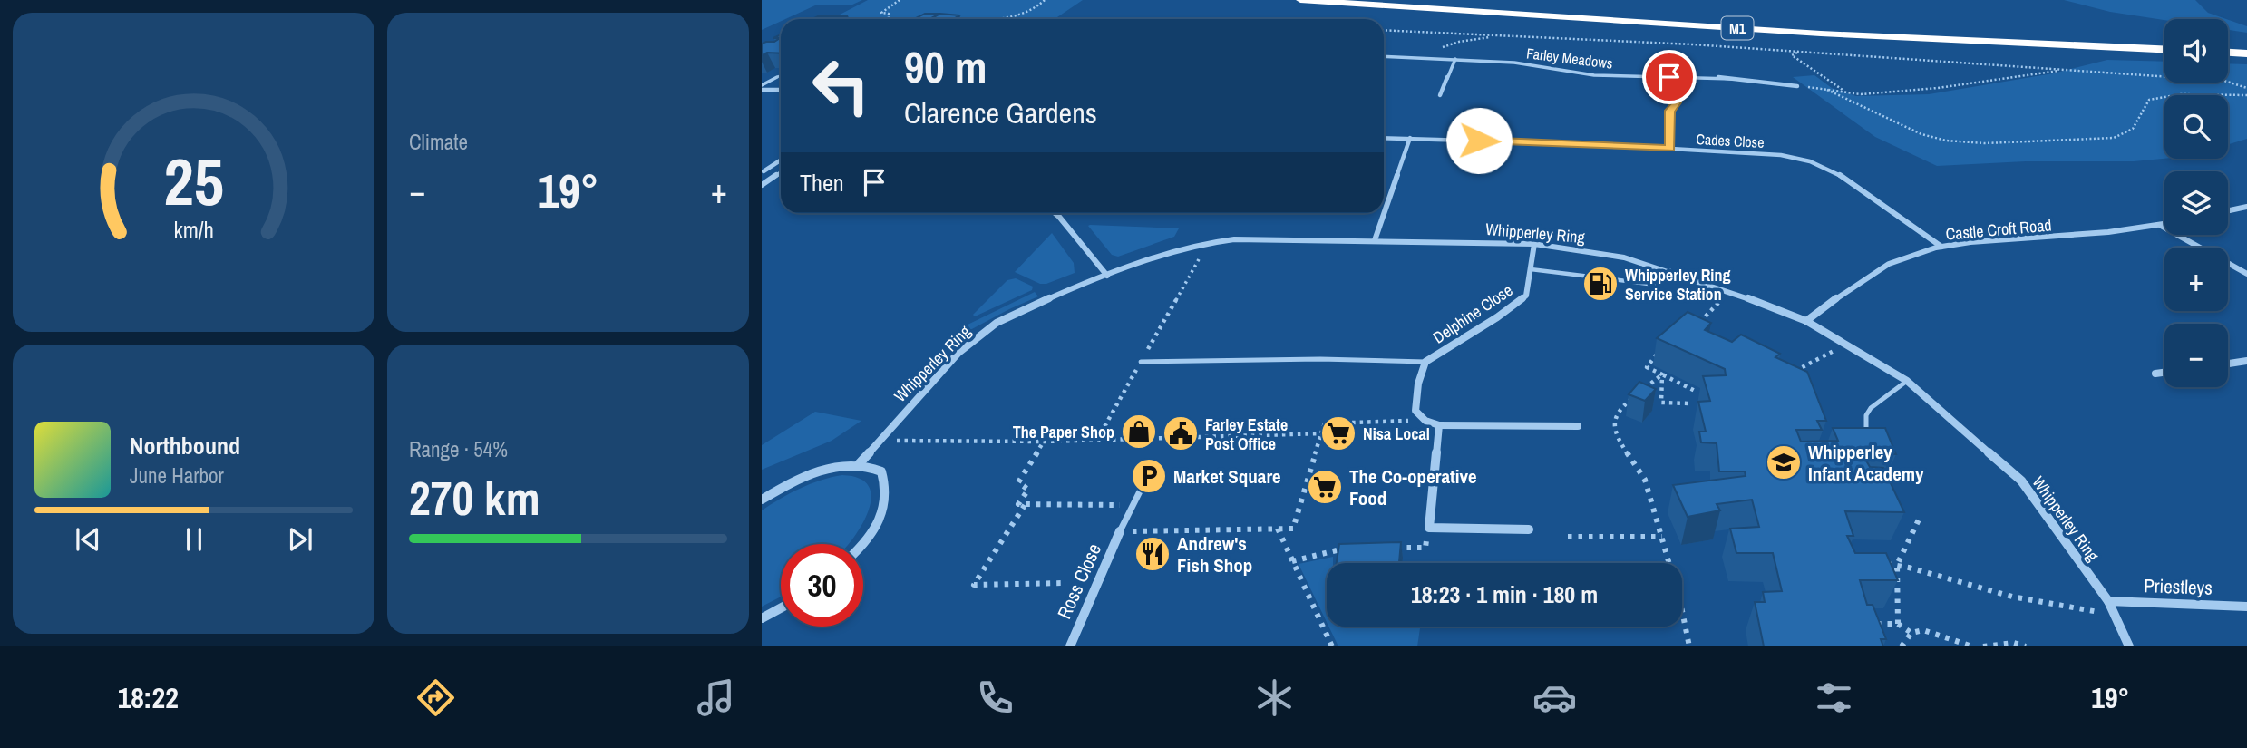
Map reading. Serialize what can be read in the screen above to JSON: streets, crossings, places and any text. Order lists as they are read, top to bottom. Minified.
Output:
{"streets":{"highway":["M1"],"street":["Farley Meadows","Cades Close","Castle Croft Road","Whipperley Ring","Delphine Close","Ross Close","Priestleys"]},"crossings":[["Cades Close","Castle Croft Road"],["Castle Croft Road","Whipperley Ring"],["Whipperley Ring","Delphine Close"],["Whipperley Ring","Priestleys"]],"places":{"fuel station":["Whipperley Ring Service Station"],"shop":["The Paper Shop"],"public building":["Farley Estate Post Office"],"supermarket":["Nisa Local","The Co-operative Food"],"school or university":["Whipperley Infant Academy"],"parking":["Market Square"],"restaurant":["Andrew's Fish Shop"]},"page":{"tile":["Climate",["Range · 54%","270 km"]],"map_buttons":["+","−"],"turn":["90 m","Clarence Gardens"],"then":"Then","heat":["−","19°","+"],"song":["Northbound","June Harbor"],"limit":"30","trip":"18:23 · 1 min · 180 m","tabs":["18:22","19°"],"gauge":["25","km/h"]}}
